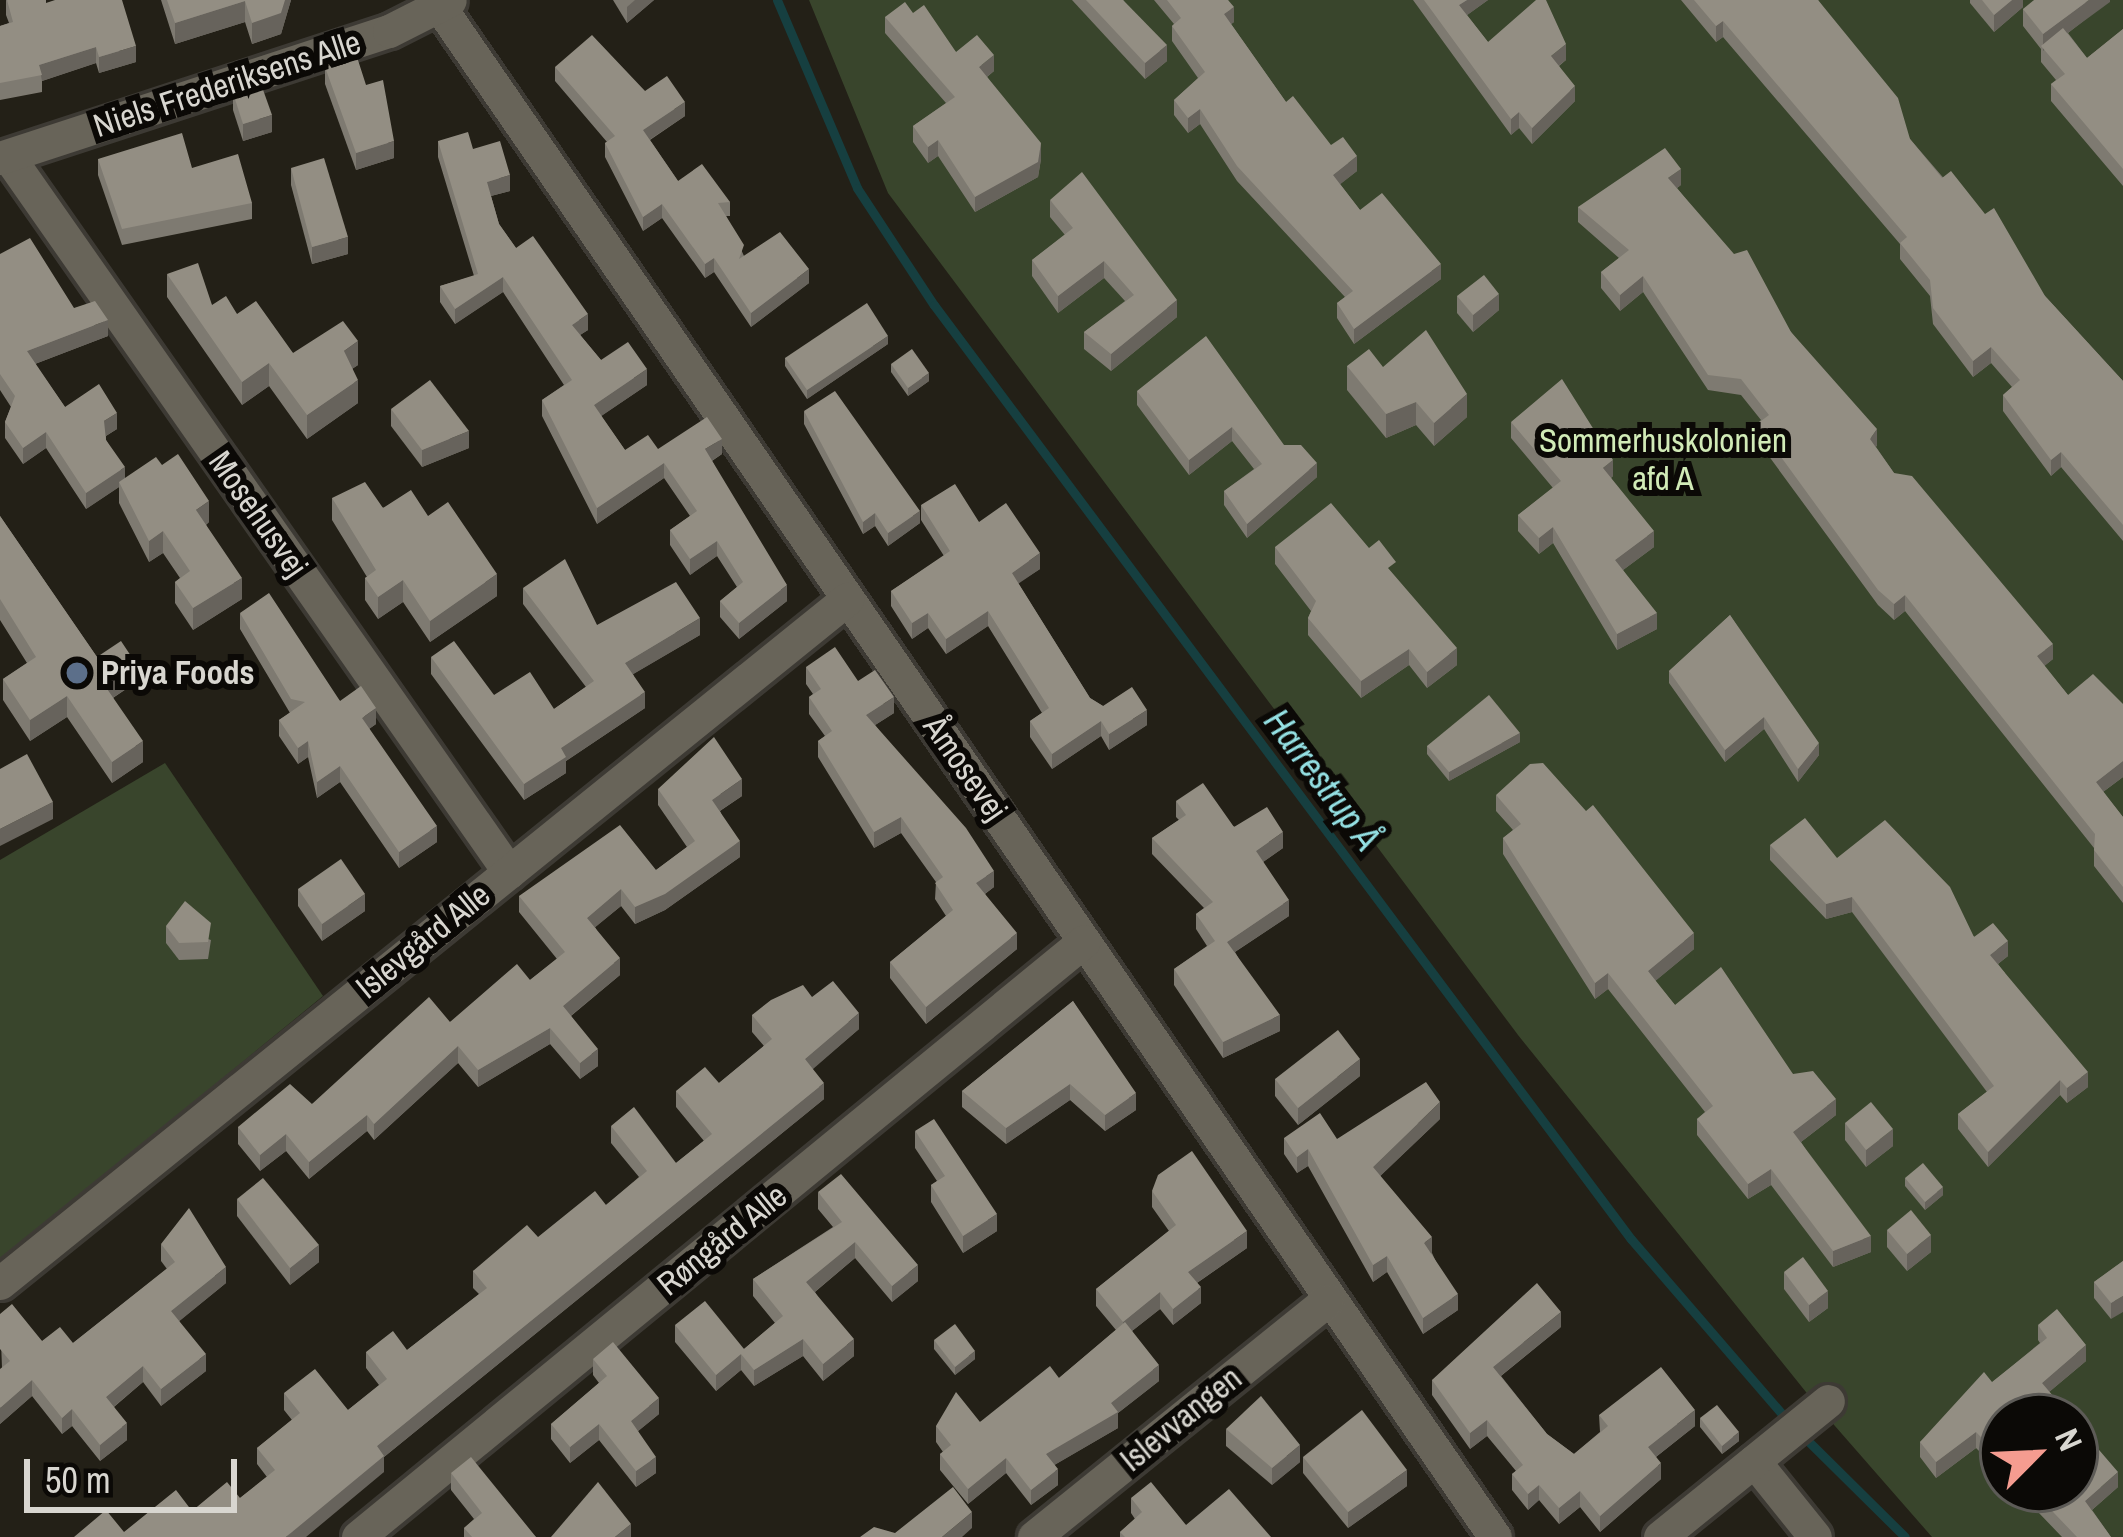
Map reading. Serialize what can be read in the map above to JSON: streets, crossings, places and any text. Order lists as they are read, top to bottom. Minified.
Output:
{"streets":{"street":["Niels Frederiksens Alle","Mosehusvej","Åmosevej","Islevgård Alle","Røngård Alle","Islevvangen"]},"crossings":[["Niels Frederiksens Alle","Mosehusvej"],["Niels Frederiksens Alle","Åmosevej"],["Mosehusvej","Islevgård Alle"],["Åmosevej","Islevgård Alle"],["Åmosevej","Røngård Alle"],["Åmosevej","Islevvangen"]],"water":["Harrestrup Å"],"parks":["Sommerhuskolonien afd A"],"places":["Priya Foods"],"scale_bar":"50 m","north":"top right"}
